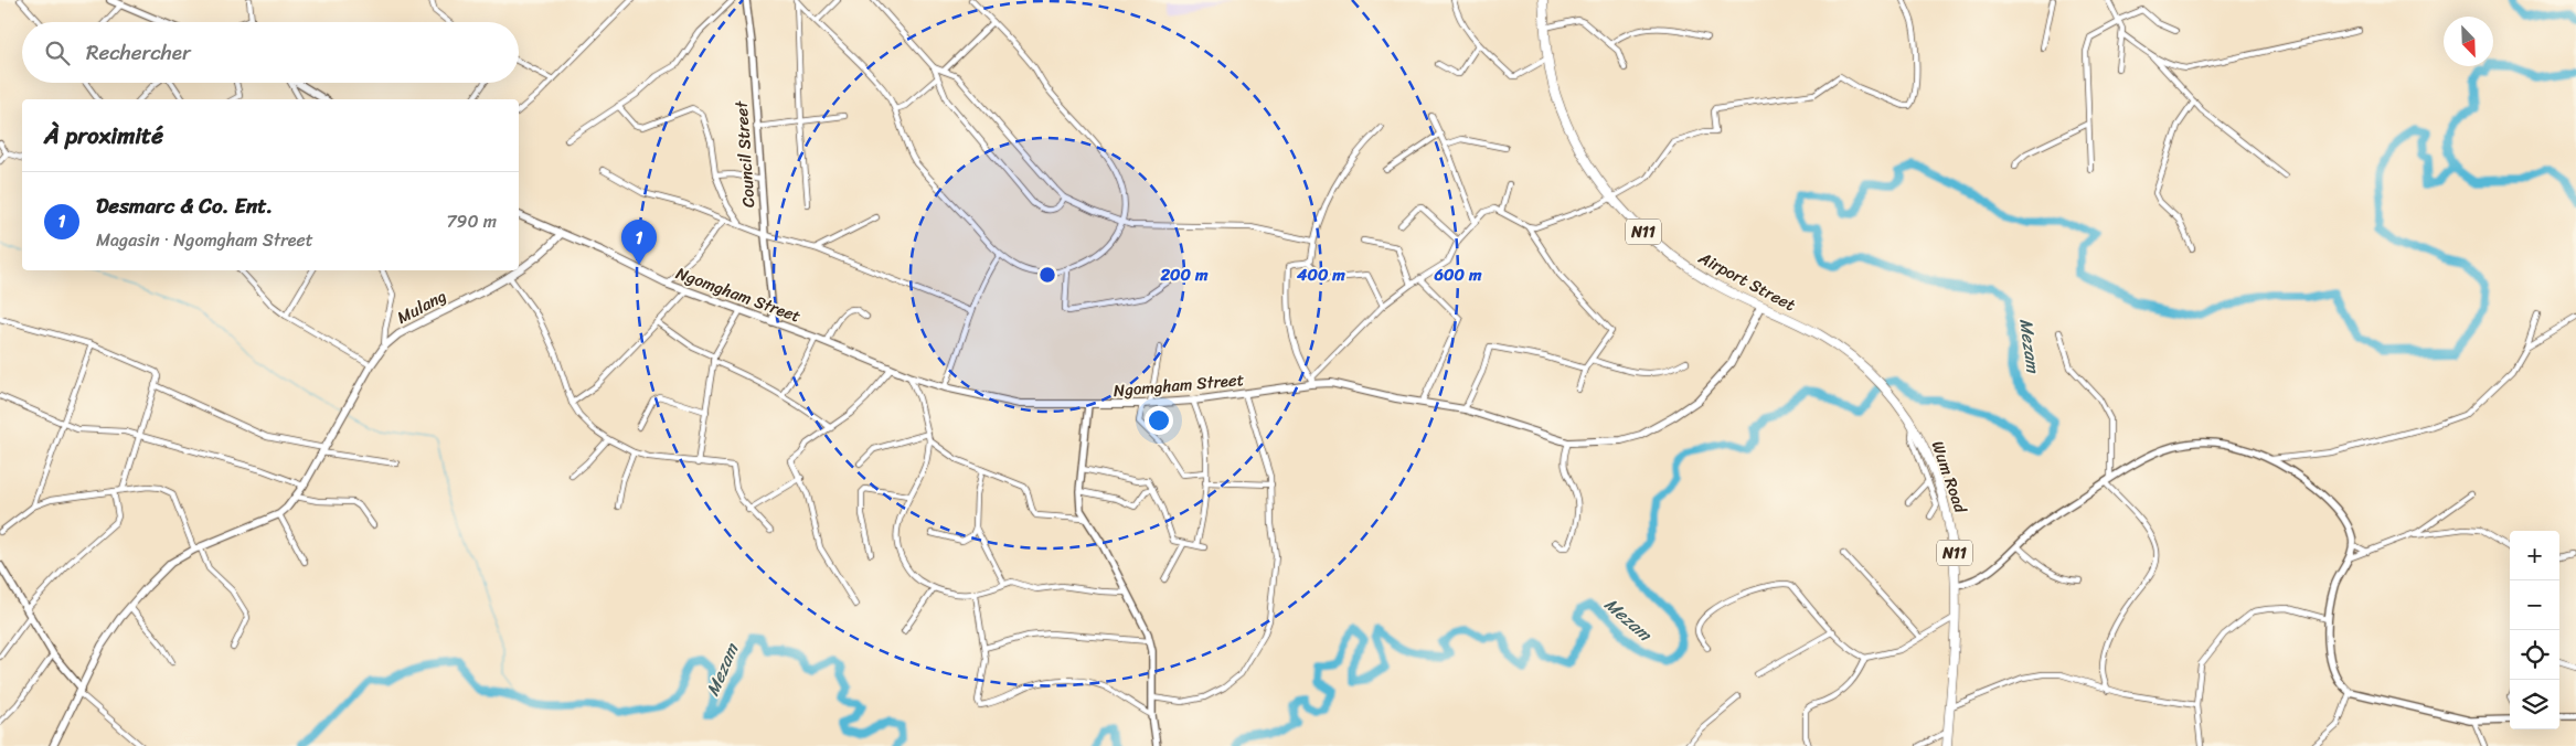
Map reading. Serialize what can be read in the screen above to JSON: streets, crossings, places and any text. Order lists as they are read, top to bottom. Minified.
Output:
{"streets":{"highway":["N11","Airport Street","Wum Road"],"main road":["Ngomgham Street","Mulang"],"street":["Council Street"]},"crossings":[["Council Street","Ngomgham Street"],["Airport Street","Ngomgham Street"],["Airport Street","Wum Road"],["Ngomgham Street","Mulang"]],"water":["Mezam"],"north":"bottom right","page":{"search":"Rechercher","heading":"À proximité","list":[{"mark":"1","name":"Desmarc & Co. Ent.","note":"Magasin · Ngomgham Street","value":"790 m"}],"pins":"1","map_buttons":["+","−"]},"rings":["200 m","400 m","600 m"]}
